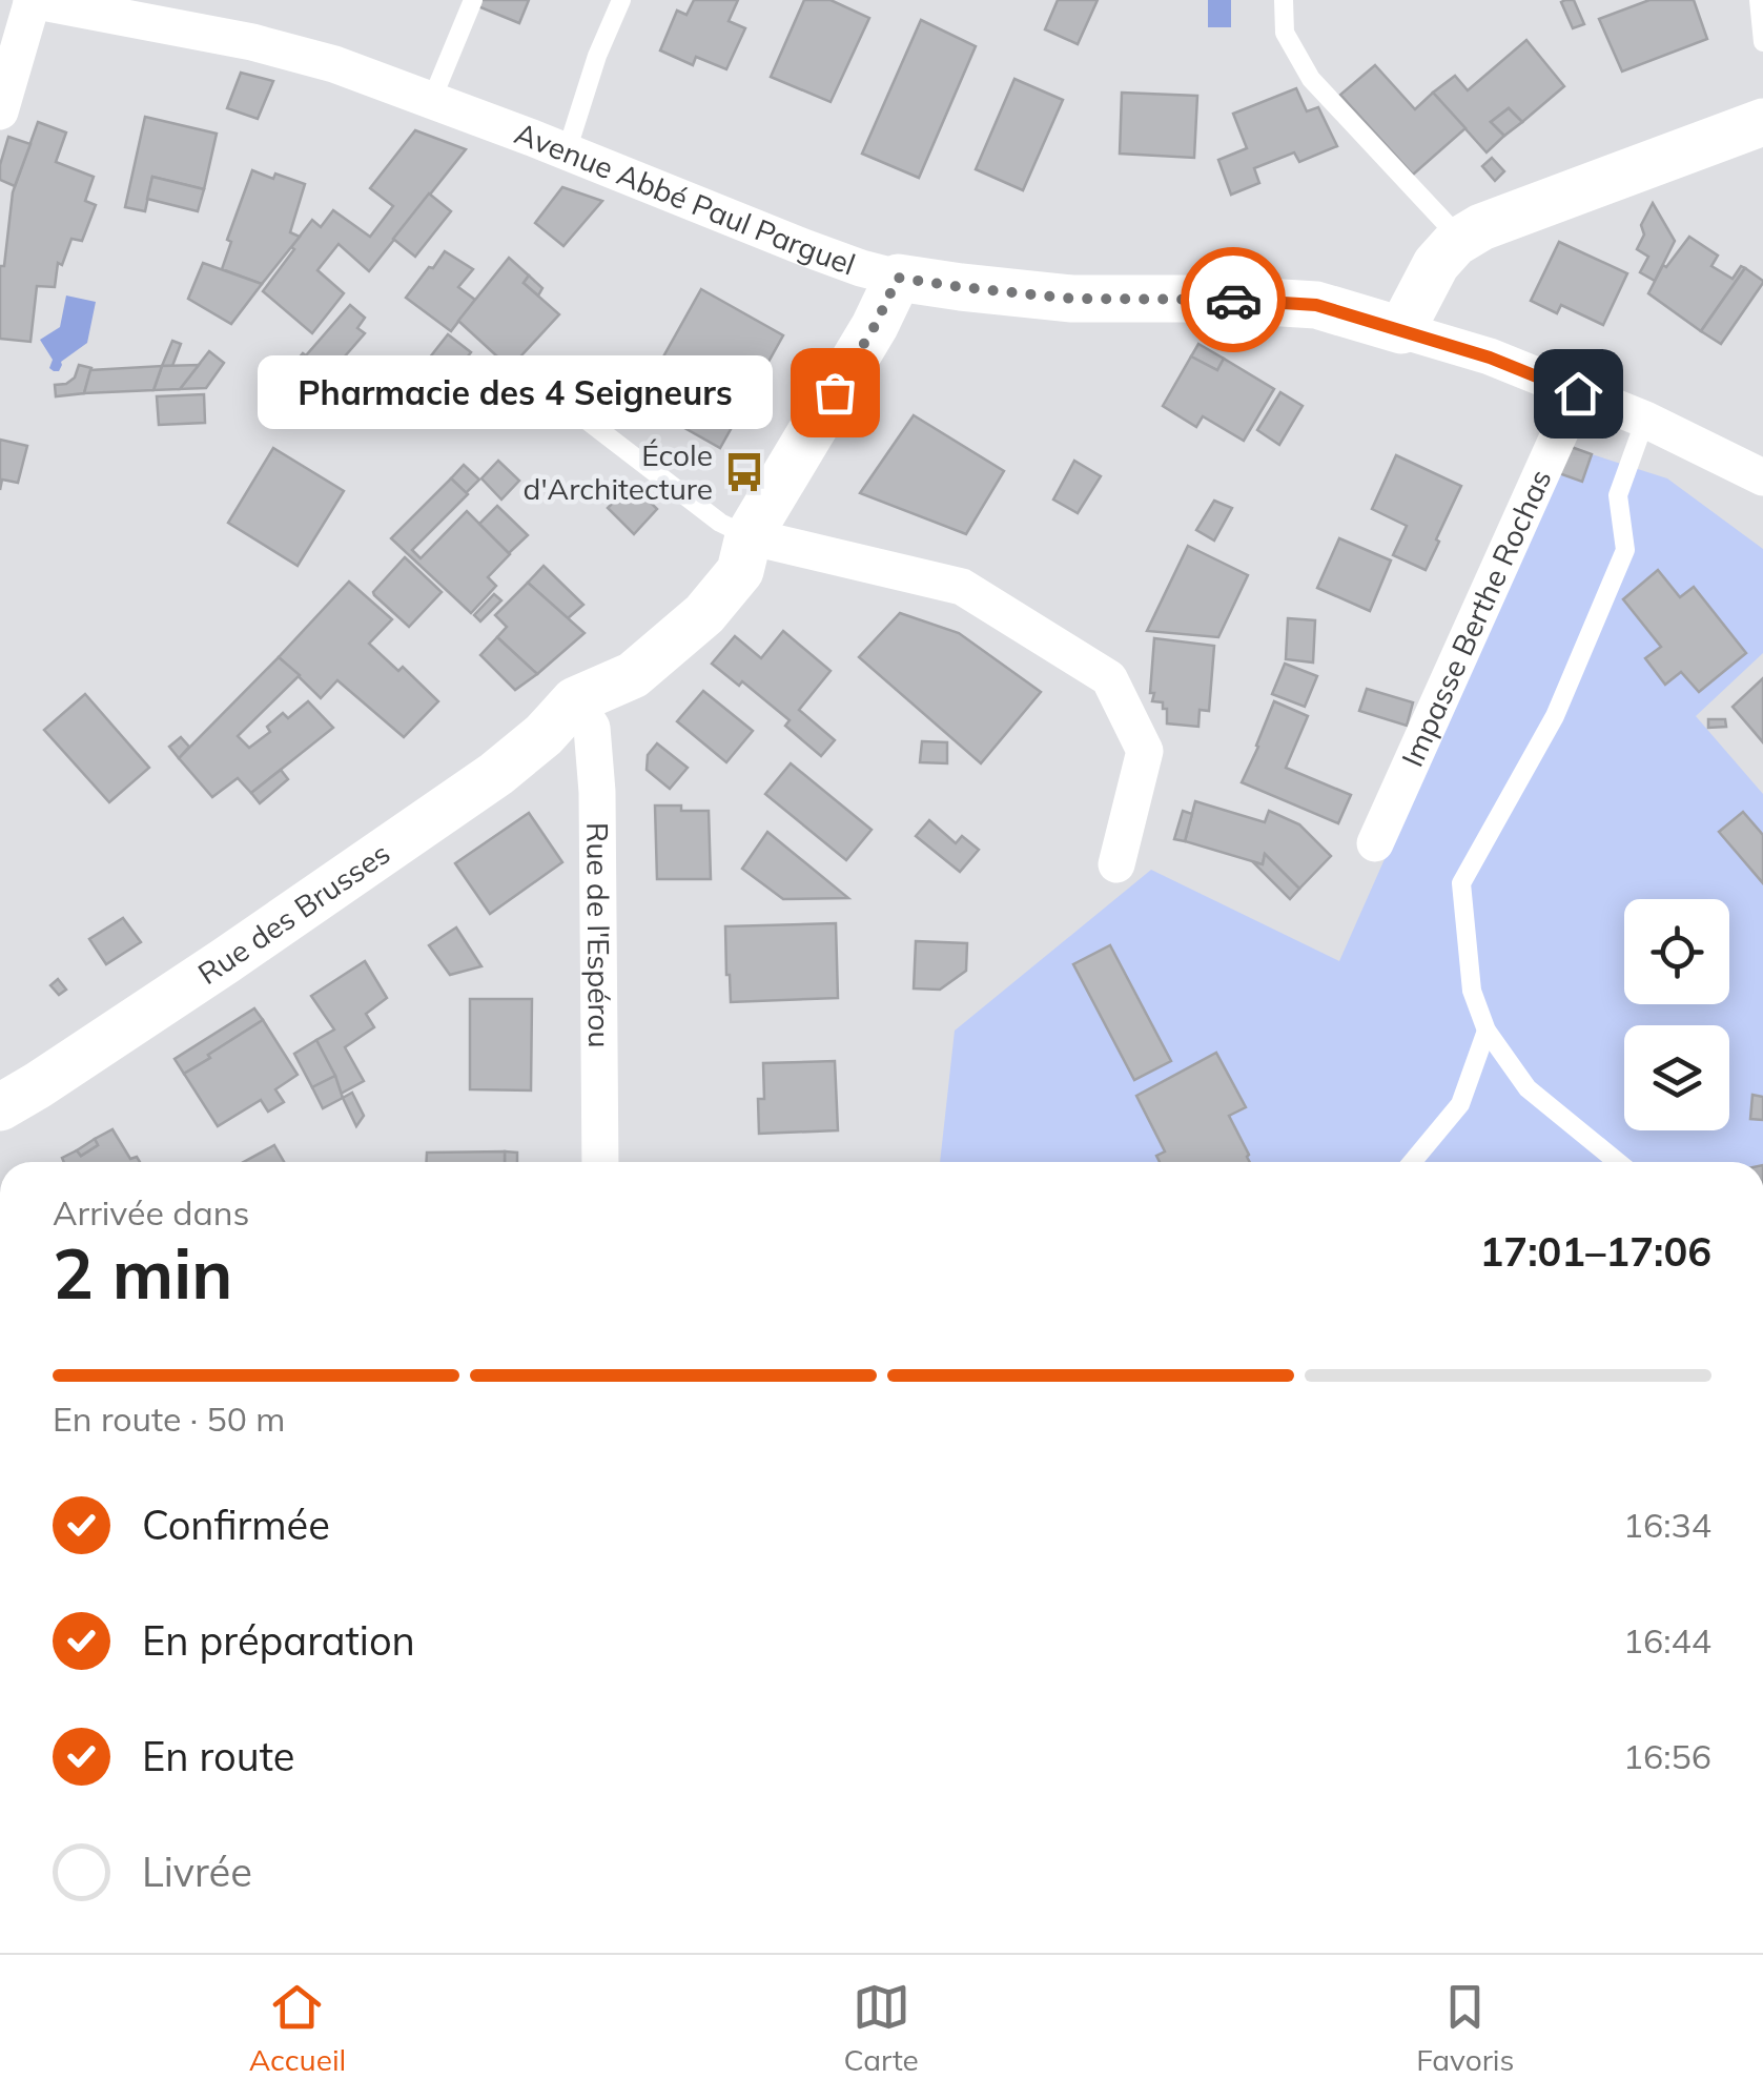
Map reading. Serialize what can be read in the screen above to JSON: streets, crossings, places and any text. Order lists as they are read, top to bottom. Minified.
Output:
{"streets":{"street":["Avenue Abbé Paul Parguel","Impasse Berthe Rochas","Rue des Brusses","Rue de l'Espérou"]},"crossings":[["Avenue Abbé Paul Parguel","Impasse Berthe Rochas"],["Avenue Abbé Paul Parguel","Rue des Brusses"],["Rue des Brusses","Rue de l'Espérou"]],"places":{"other":["Pharmacie des 4 Seigneurs"],"bus stop":["École d'Architecture"]},"page":{"bubble":"Pharmacie des 4 Seigneurs","heading":["2 min","Arrivée dans","17:01–17:06"],"bar":"En route · 50 m","list":[["Confirmée","16:34"],["En préparation","16:44"],["En route","16:56"],"Livrée"],"tabs":["Accueil","Carte","Favoris"]}}
